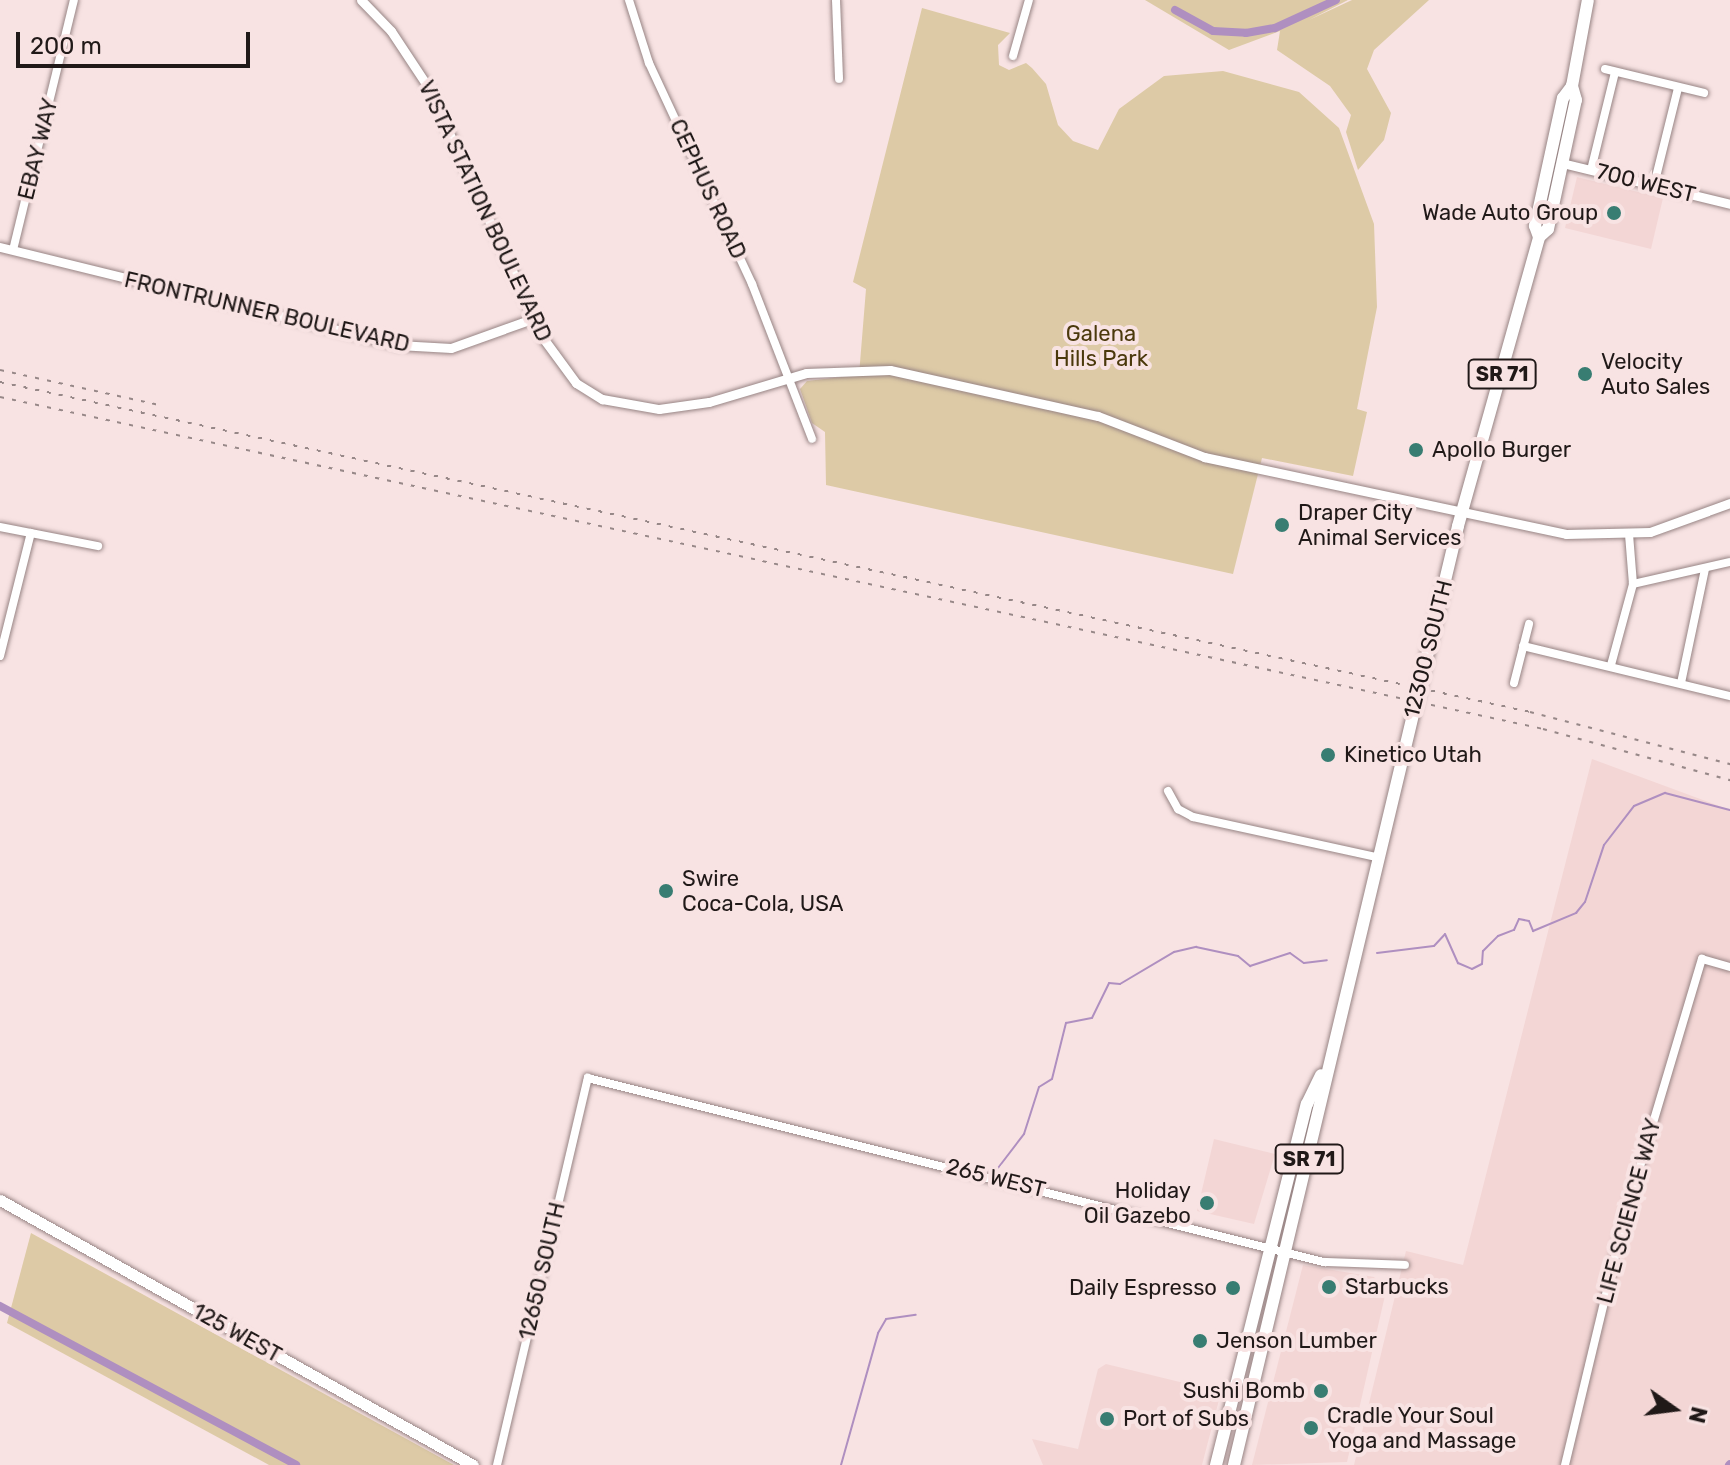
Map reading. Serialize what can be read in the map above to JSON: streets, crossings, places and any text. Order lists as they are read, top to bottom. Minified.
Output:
{"streets":{"main road":["SR 71","12300 SOUTH","125 WEST"],"street":["EBAY WAY","700 WEST","CEPHUS ROAD","VISTA STATION BOULEVARD","FRONTRUNNER BOULEVARD","265 WEST","LIFE SCIENCE WAY","12650 SOUTH"]},"crossings":[["EBAY WAY","FRONTRUNNER BOULEVARD"],["700 WEST","12300 SOUTH"],["CEPHUS ROAD","VISTA STATION BOULEVARD"],["VISTA STATION BOULEVARD","FRONTRUNNER BOULEVARD"],["VISTA STATION BOULEVARD","12300 SOUTH"],["12300 SOUTH","265 WEST"],["265 WEST","12650 SOUTH"]],"parks":["Galena Hills Park"],"places":["Wade Auto Group","Velocity Auto Sales","Apollo Burger","Draper City Animal Services","Kinetico Utah","Swire Coca-Cola, USA","Holiday Oil Gazebo","Starbucks","Daily Espresso","Jenson Lumber","Sushi Bomb","Port of Subs","Cradle Your Soul Yoga and Massage"],"scale_bar":"200 m","north":"right"}
